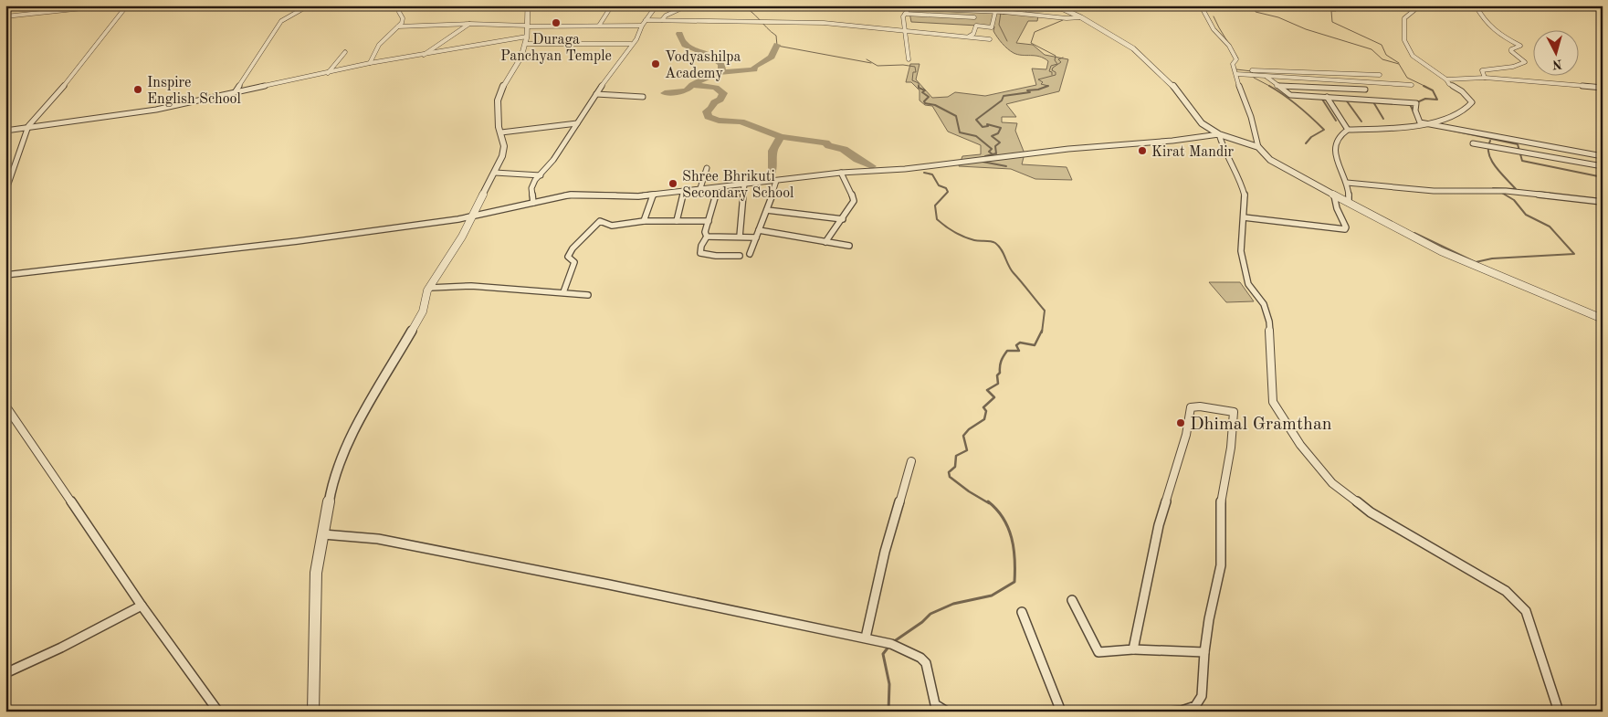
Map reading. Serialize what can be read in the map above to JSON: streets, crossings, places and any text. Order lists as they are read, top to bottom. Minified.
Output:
{"places":["Duraga Panchyan Temple","Vodyashilpa Academy","Inspire English School","Kirat Mandir","Shree Bhrikuti Secondary School","Dhimal Gramthan"],"north":"bottom"}
